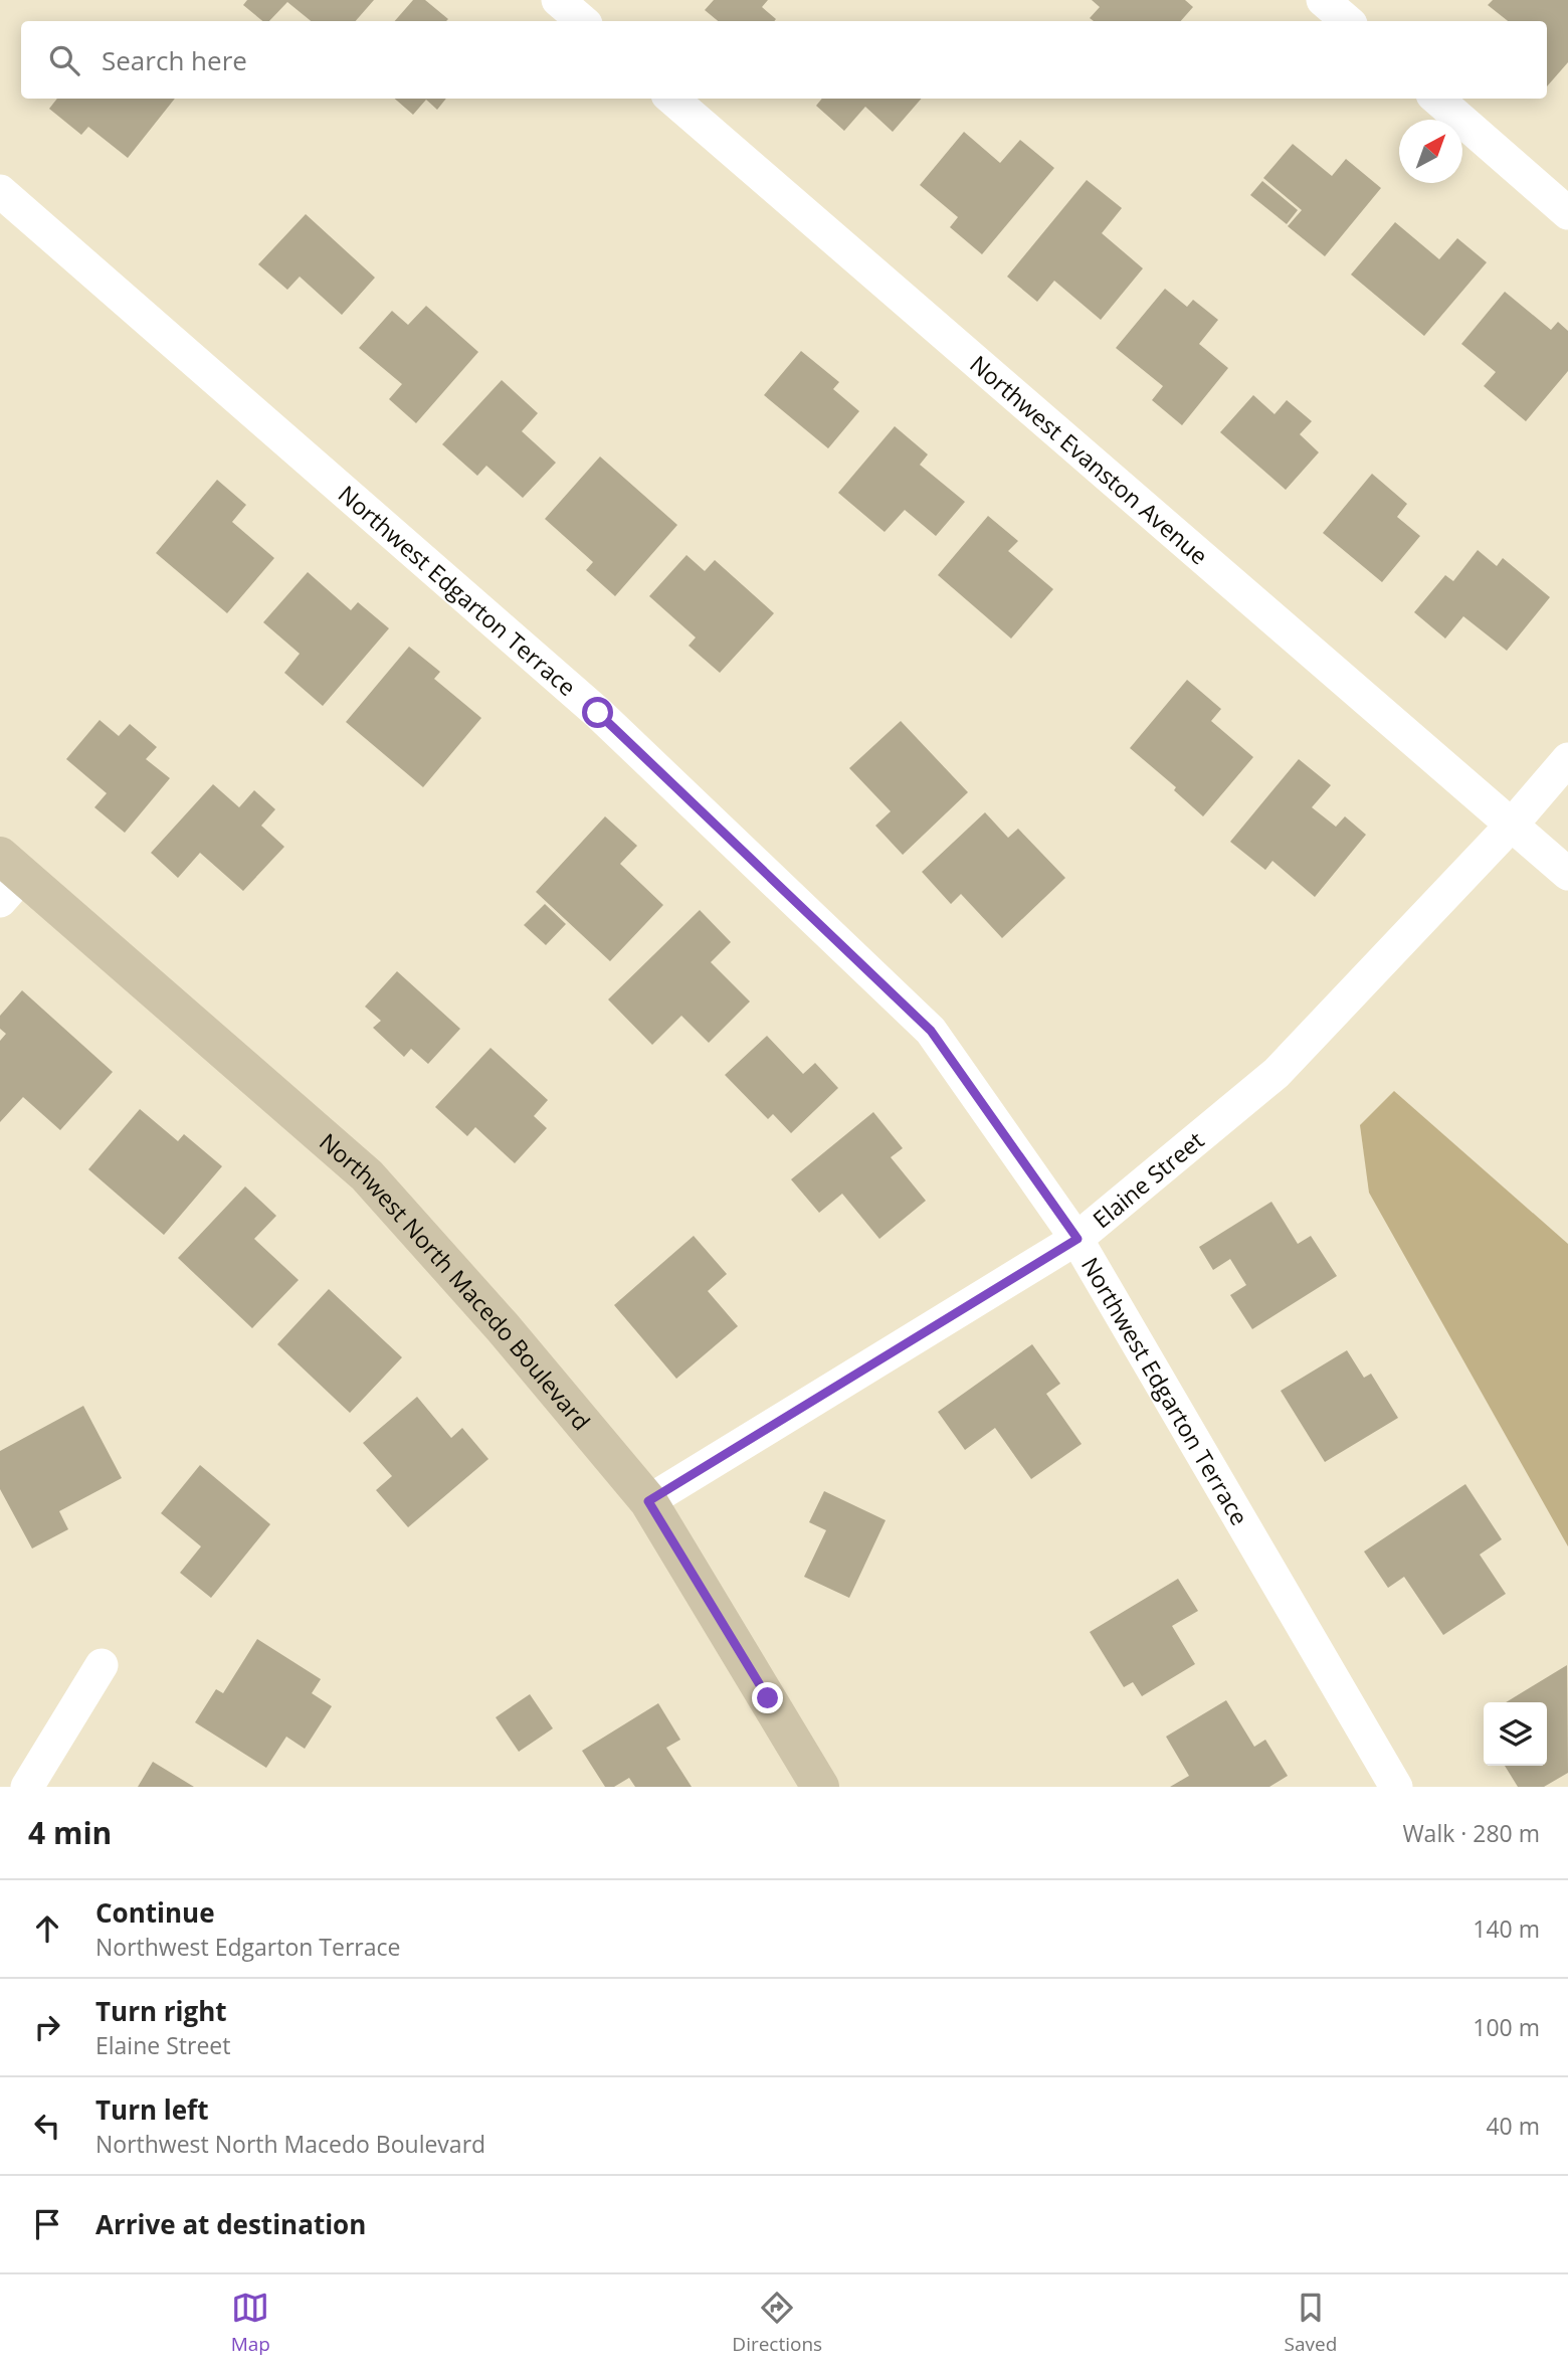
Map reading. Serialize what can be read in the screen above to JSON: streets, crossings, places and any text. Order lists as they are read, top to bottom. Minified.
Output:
{"streets":{"street":["Northwest Evanston Avenue","Northwest Edgarton Terrace","Elaine Street","Northwest North Macedo Boulevard"]},"crossings":[["Northwest Evanston Avenue","Elaine Street"],["Northwest Edgarton Terrace","Elaine Street"],["Elaine Street","Northwest North Macedo Boulevard"]],"north":"top right","page":{"search":"Search here","heading":["4 min","Walk · 280 m"],"list":[["Continue","Northwest Edgarton Terrace","140 m"],["Turn right","Elaine Street","100 m"],["Turn left","Northwest North Macedo Boulevard","40 m"],"Arrive at destination"],"nav":["Map","Directions","Saved"]}}
